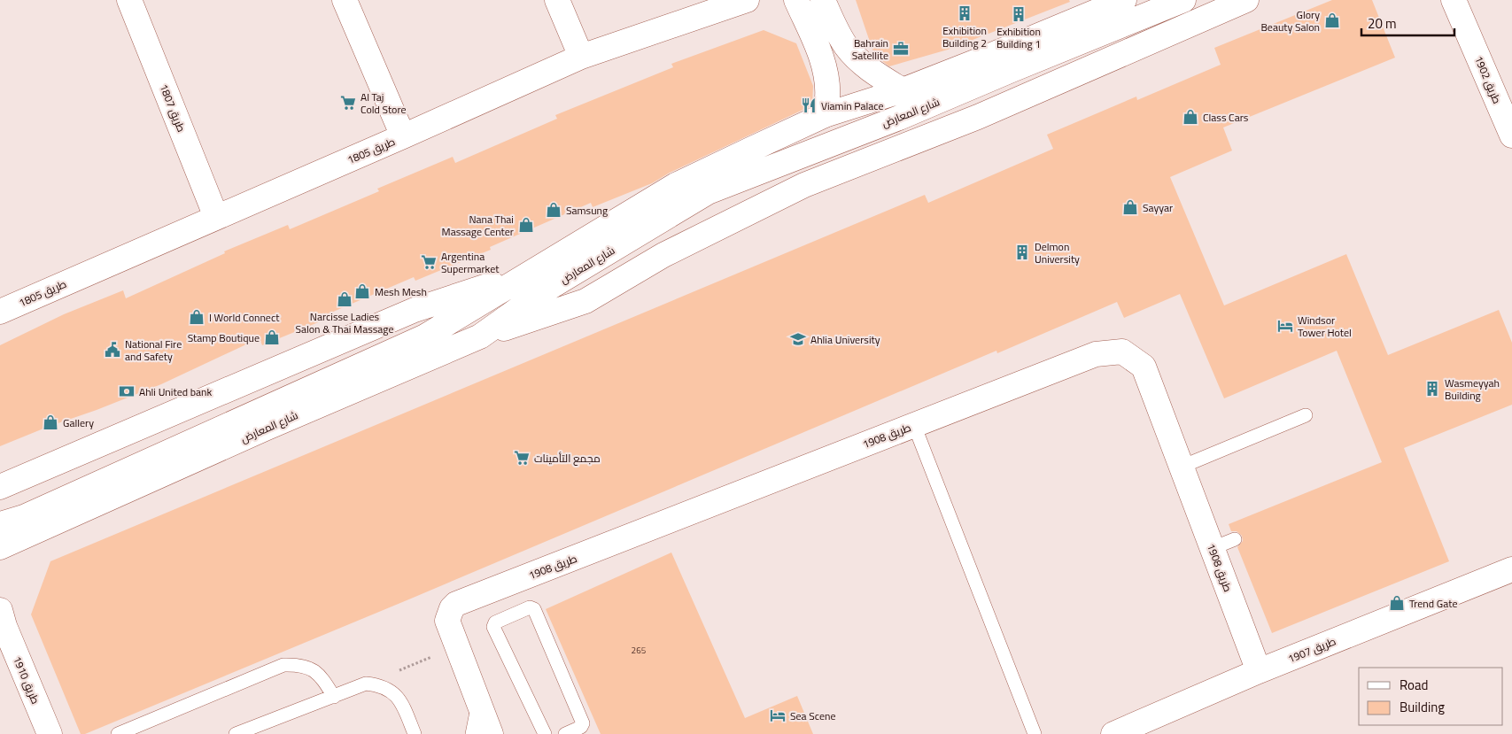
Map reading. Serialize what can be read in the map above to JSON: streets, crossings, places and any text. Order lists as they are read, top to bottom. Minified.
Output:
{"streets":{"main road":["طريق 1902","طريق 1807","شارع المعارض","طريق 1805","طريق 1908","طريق 1907","طريق 1910"]},"crossings":[["طريق 1807","طريق 1805"],["طريق 1908","طريق 1907"]],"places":{"building":["Exhibition Building 2","Exhibition Building 1","Delmon University","Wasmeyyah Building"],"shop":["Glory Beauty Salon","Class Cars","Sayyar","Samsung","Nana Thai Massage Center","Mesh Mesh","Narcisse Ladies Salon & Thai Massage","I World Connect","Stamp Boutique","Gallery","Trend Gate"],"office":["Bahrain Satellite"],"supermarket":["Al Taj Cold Store","Argentina Supermarket","مجمع التأمينات"],"restaurant":["Viamin Palace"],"hotel":["Windsor Tower Hotel","Sea Scene"],"school or university":["Ahlia University"],"public building":["National Fire and Safety"],"bank":["Ahli United bank"]},"house_numbers":["265"],"legend":["Road","Building"],"scale_bar":"20 m"}
